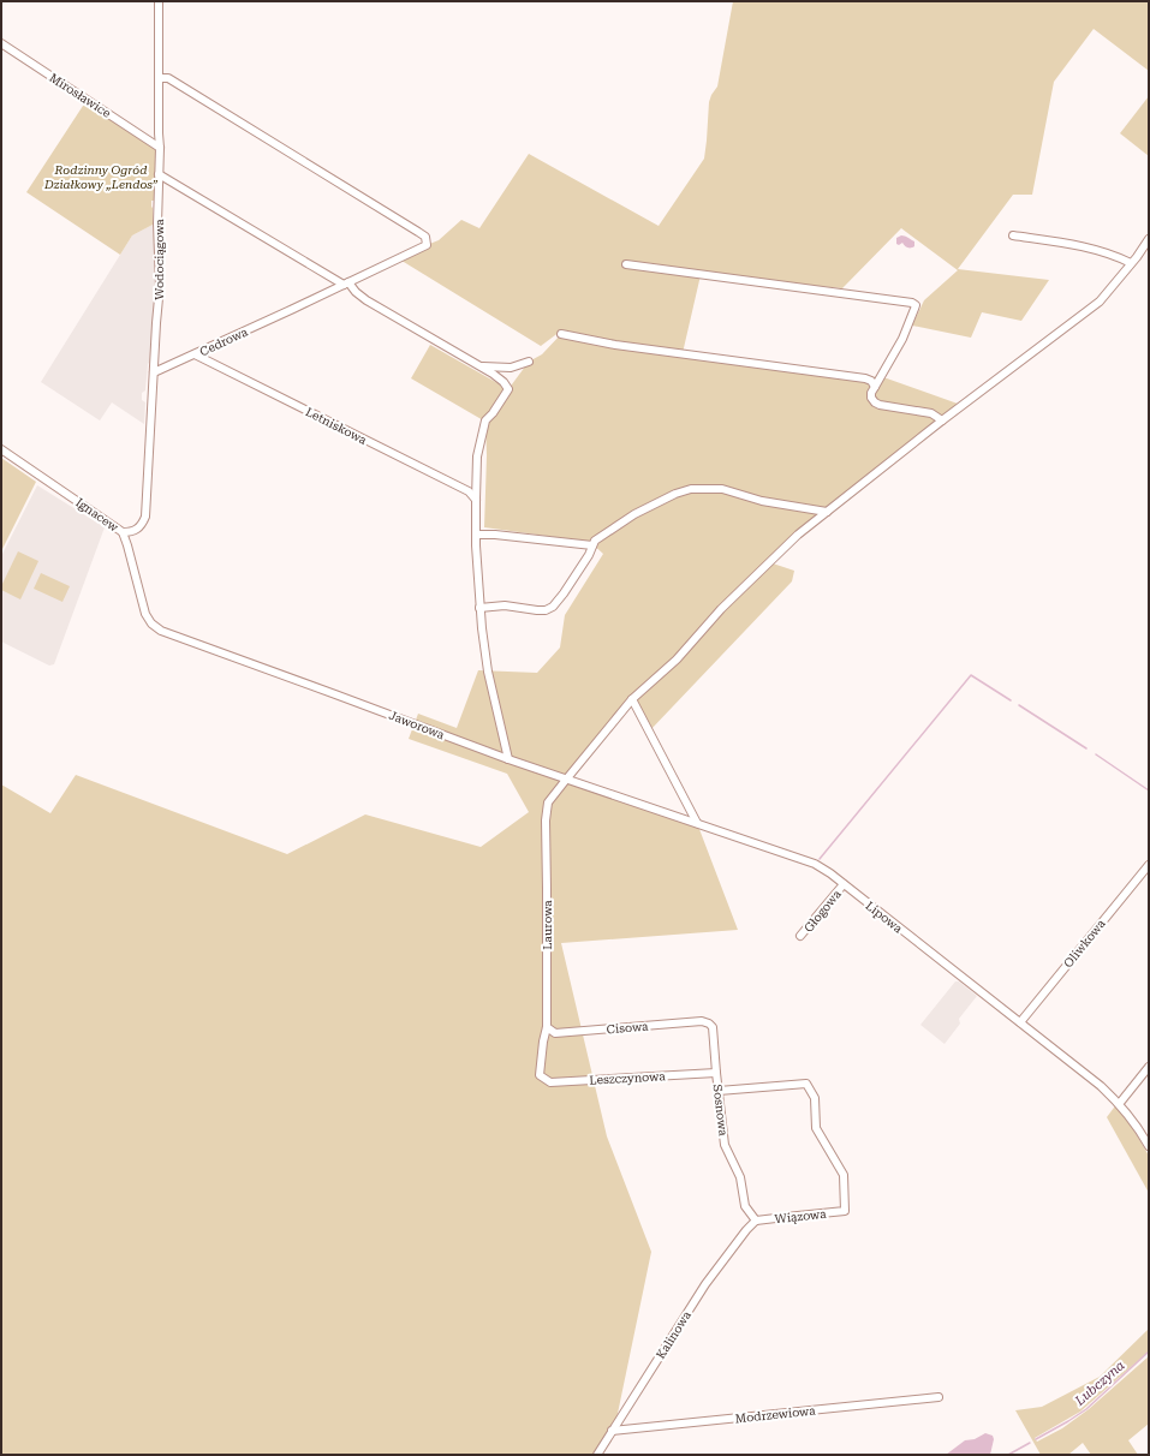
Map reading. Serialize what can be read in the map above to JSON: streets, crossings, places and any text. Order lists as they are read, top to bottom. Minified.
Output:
{"streets":{"street":["Mirosławice","Wodociągowa","Cedrowa","Letniskowa","Ignacew","Jaworowa","Głogowa","Lipowa","Laurowa","Oliwkowa","Cisowa","Leszczynowa","Sosnowa","Wiązowa","Kalinowa","Modrzewiowa"]},"crossings":[["Mirosławice","Wodociągowa"],["Wodociągowa","Cedrowa"],["Wodociągowa","Ignacew"],["Cedrowa","Letniskowa"],["Ignacew","Jaworowa"],["Jaworowa","Lipowa"],["Jaworowa","Laurowa"],["Głogowa","Lipowa"],["Lipowa","Oliwkowa"],["Laurowa","Cisowa"],["Laurowa","Leszczynowa"],["Cisowa","Sosnowa"],["Leszczynowa","Sosnowa"],["Sosnowa","Wiązowa"],["Sosnowa","Kalinowa"],["Wiązowa","Kalinowa"],["Kalinowa","Modrzewiowa"]],"water":["Lubczyna"],"parks":["Rodzinny Ogród Działkowy „Lendos”"]}
